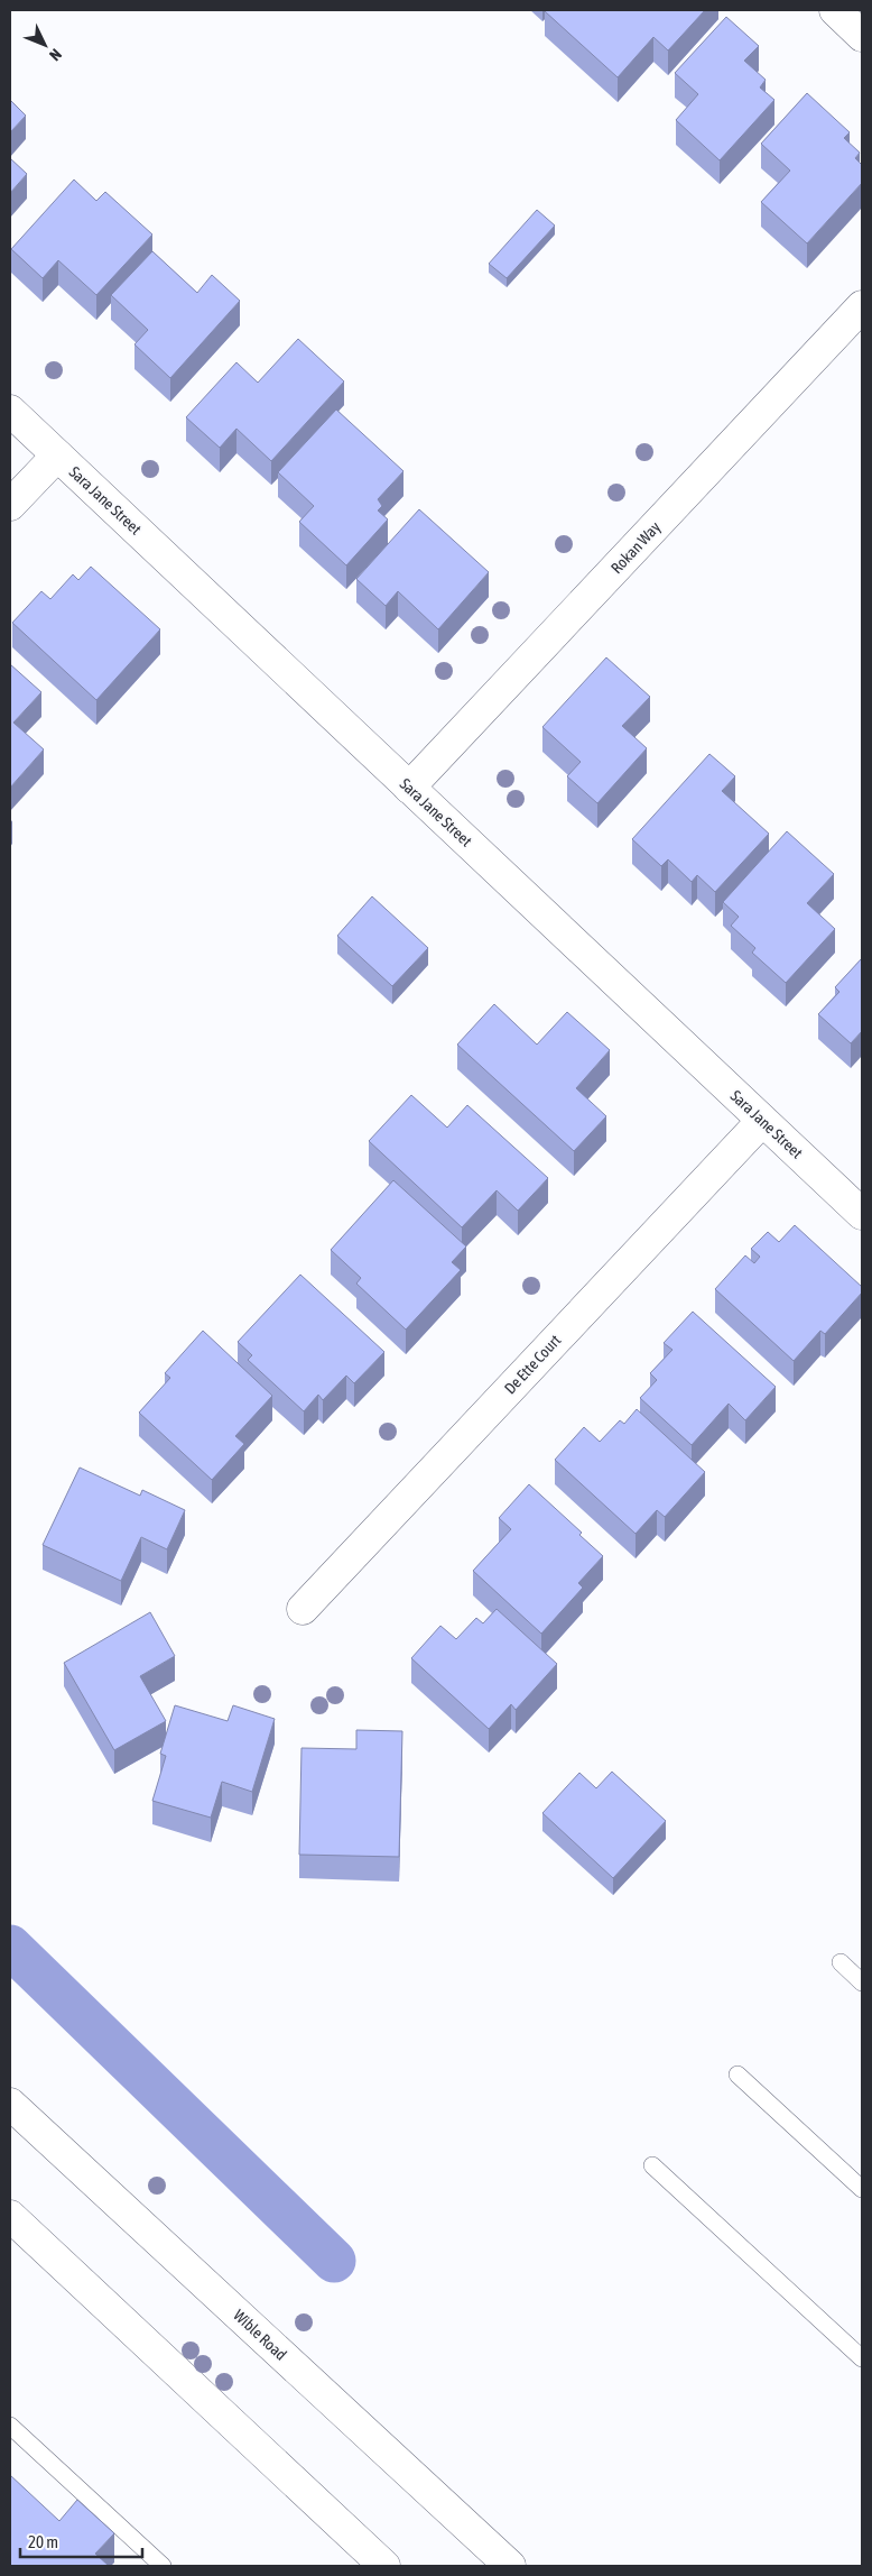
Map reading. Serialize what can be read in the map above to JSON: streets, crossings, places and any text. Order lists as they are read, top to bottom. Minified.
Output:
{"streets":{"street":["Sara Jane Street","Rokan Way","De Ette Court","Wible Road"]},"crossings":[["Sara Jane Street","Rokan Way"],["Sara Jane Street","De Ette Court"]],"scale_bar":"20 m","north":"bottom right"}
